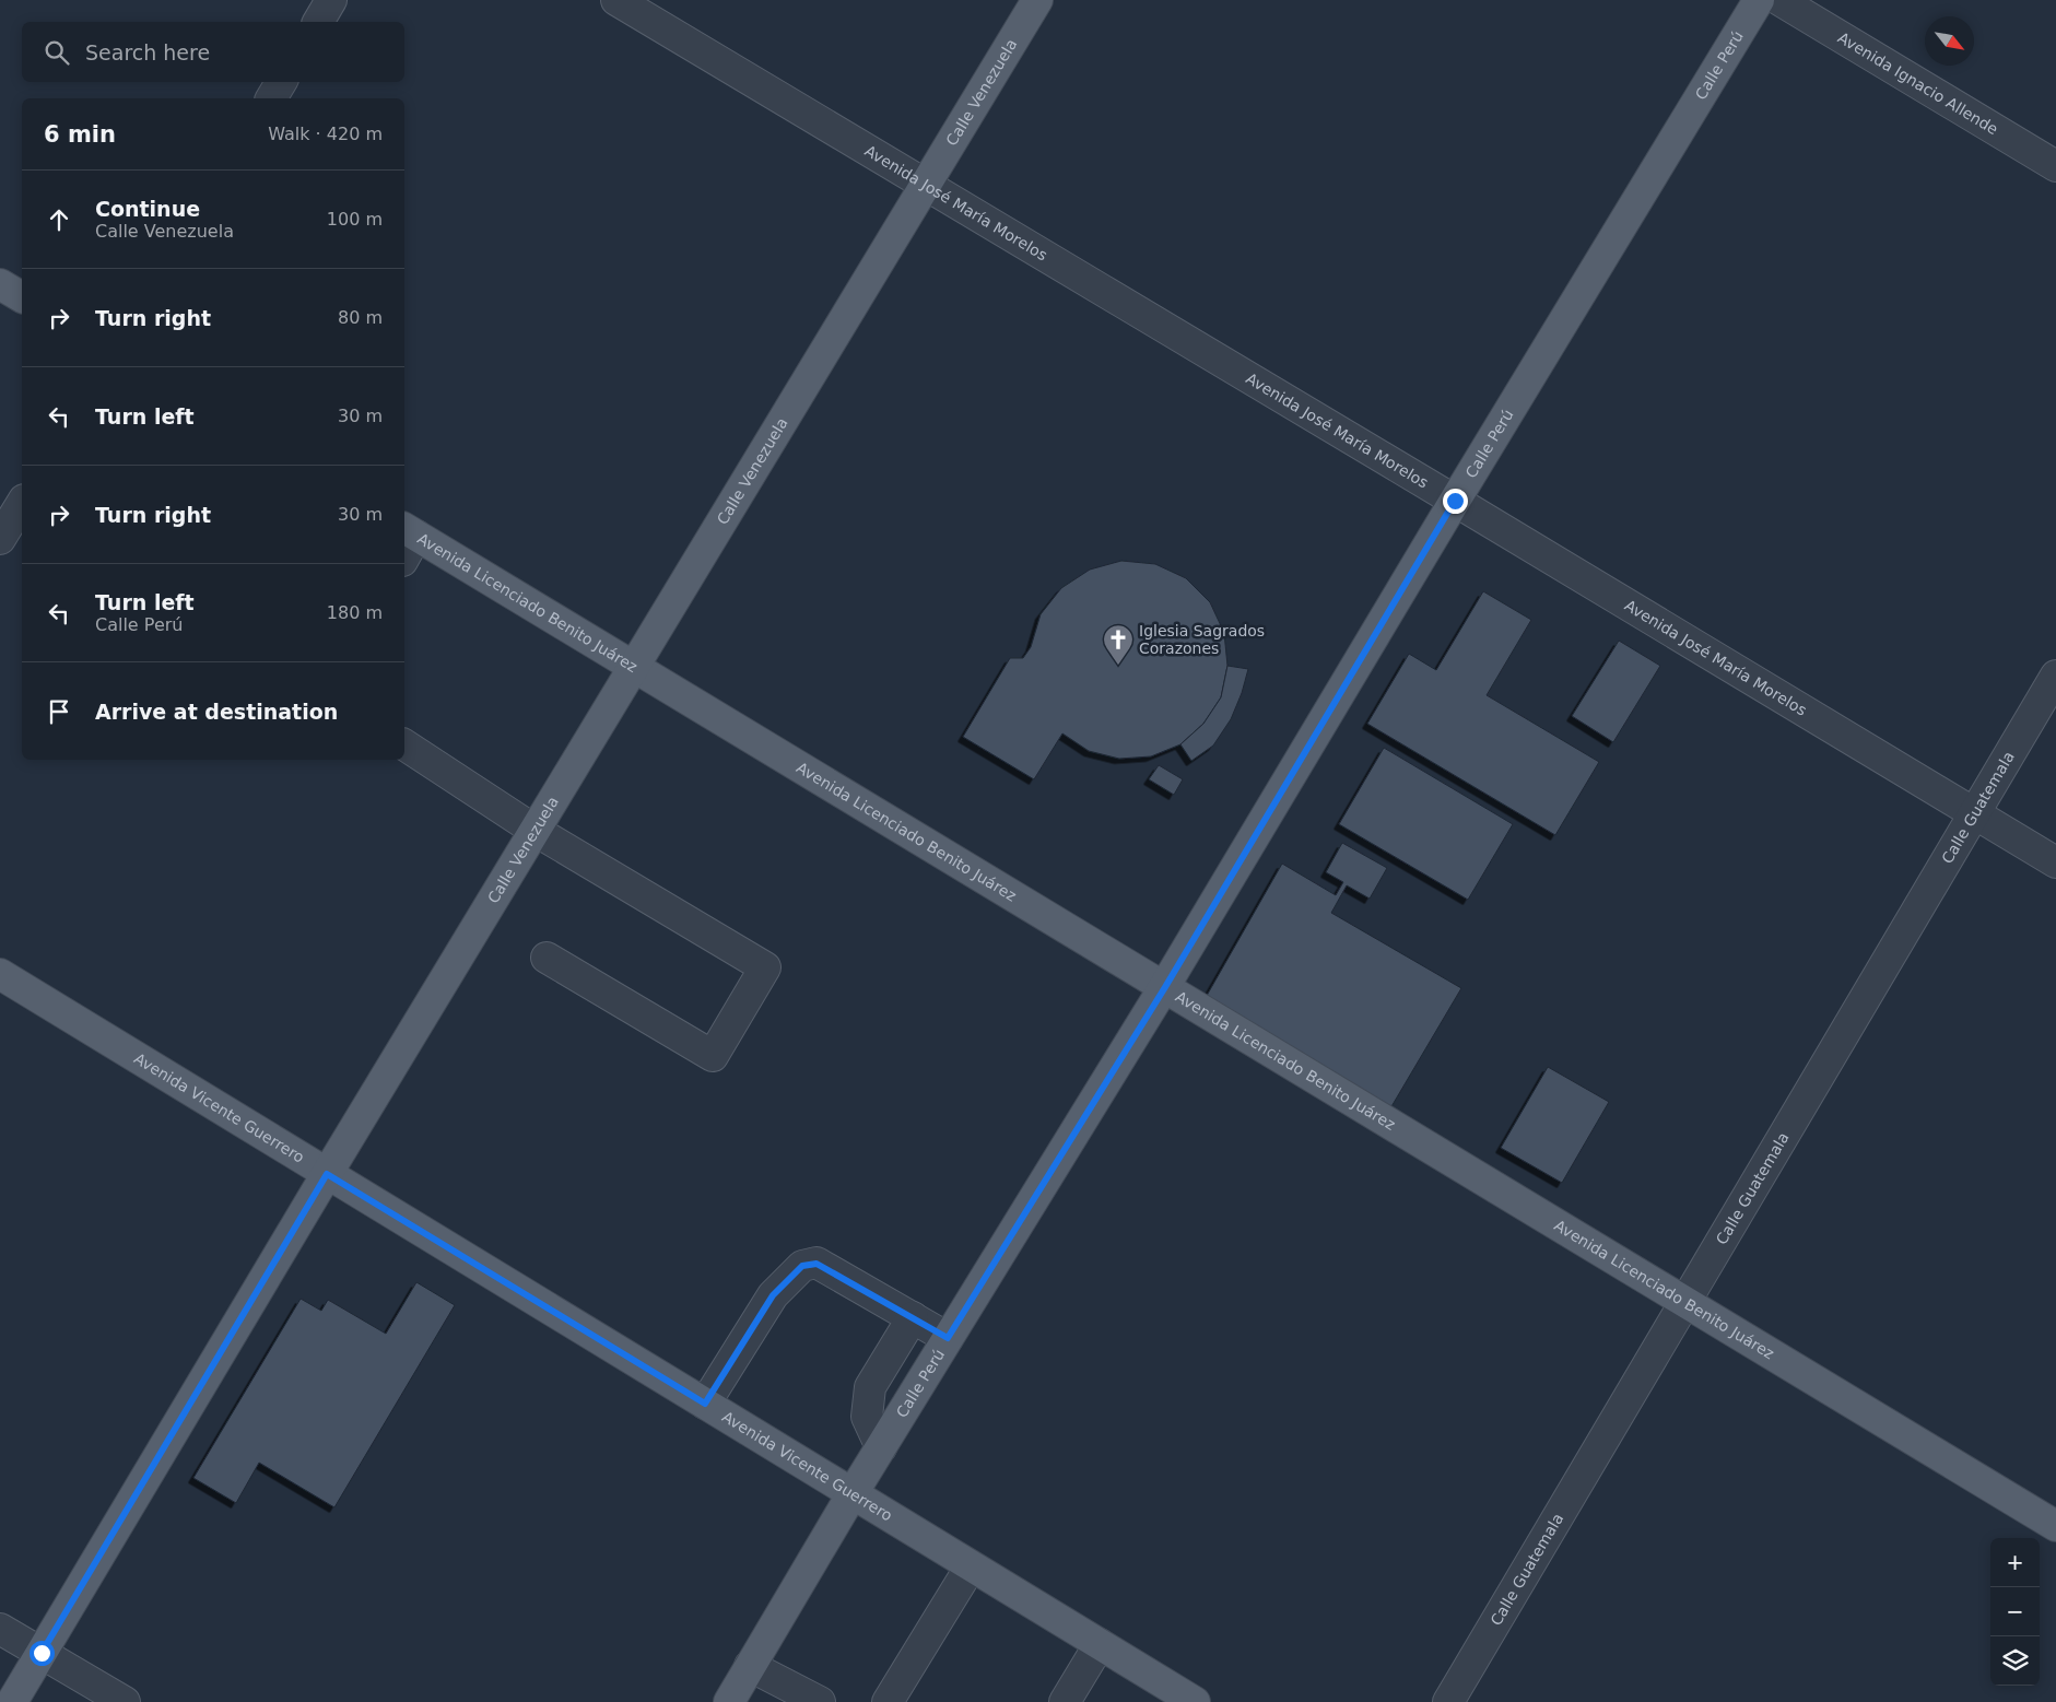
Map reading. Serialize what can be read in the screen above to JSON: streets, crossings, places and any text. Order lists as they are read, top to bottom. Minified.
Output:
{"streets":{"main road":["Calle Perú","Calle Venezuela","Avenida Licenciado Benito Juárez","Avenida Vicente Guerrero"],"street":["Avenida Ignacio Allende","Avenida José María Morelos","Calle Guatemala"]},"crossings":[["Calle Perú","Avenida José María Morelos"],["Calle Perú","Avenida Licenciado Benito Juárez"],["Calle Perú","Avenida Vicente Guerrero"],["Calle Venezuela","Avenida José María Morelos"],["Calle Venezuela","Avenida Licenciado Benito Juárez"],["Calle Venezuela","Avenida Vicente Guerrero"],["Avenida José María Morelos","Calle Guatemala"],["Avenida Licenciado Benito Juárez","Calle Guatemala"]],"places":{"church":["Iglesia Sagrados Corazones"]},"north":"bottom right","page":{"search":"Search here","heading":["6 min","Walk · 420 m"],"list":[["Continue","Calle Venezuela","100 m"],["Turn right","80 m"],["Turn left","30 m"],["Turn right","30 m"],["Turn left","Calle Perú","180 m"],"Arrive at destination"],"map_buttons":["+","−"]}}
